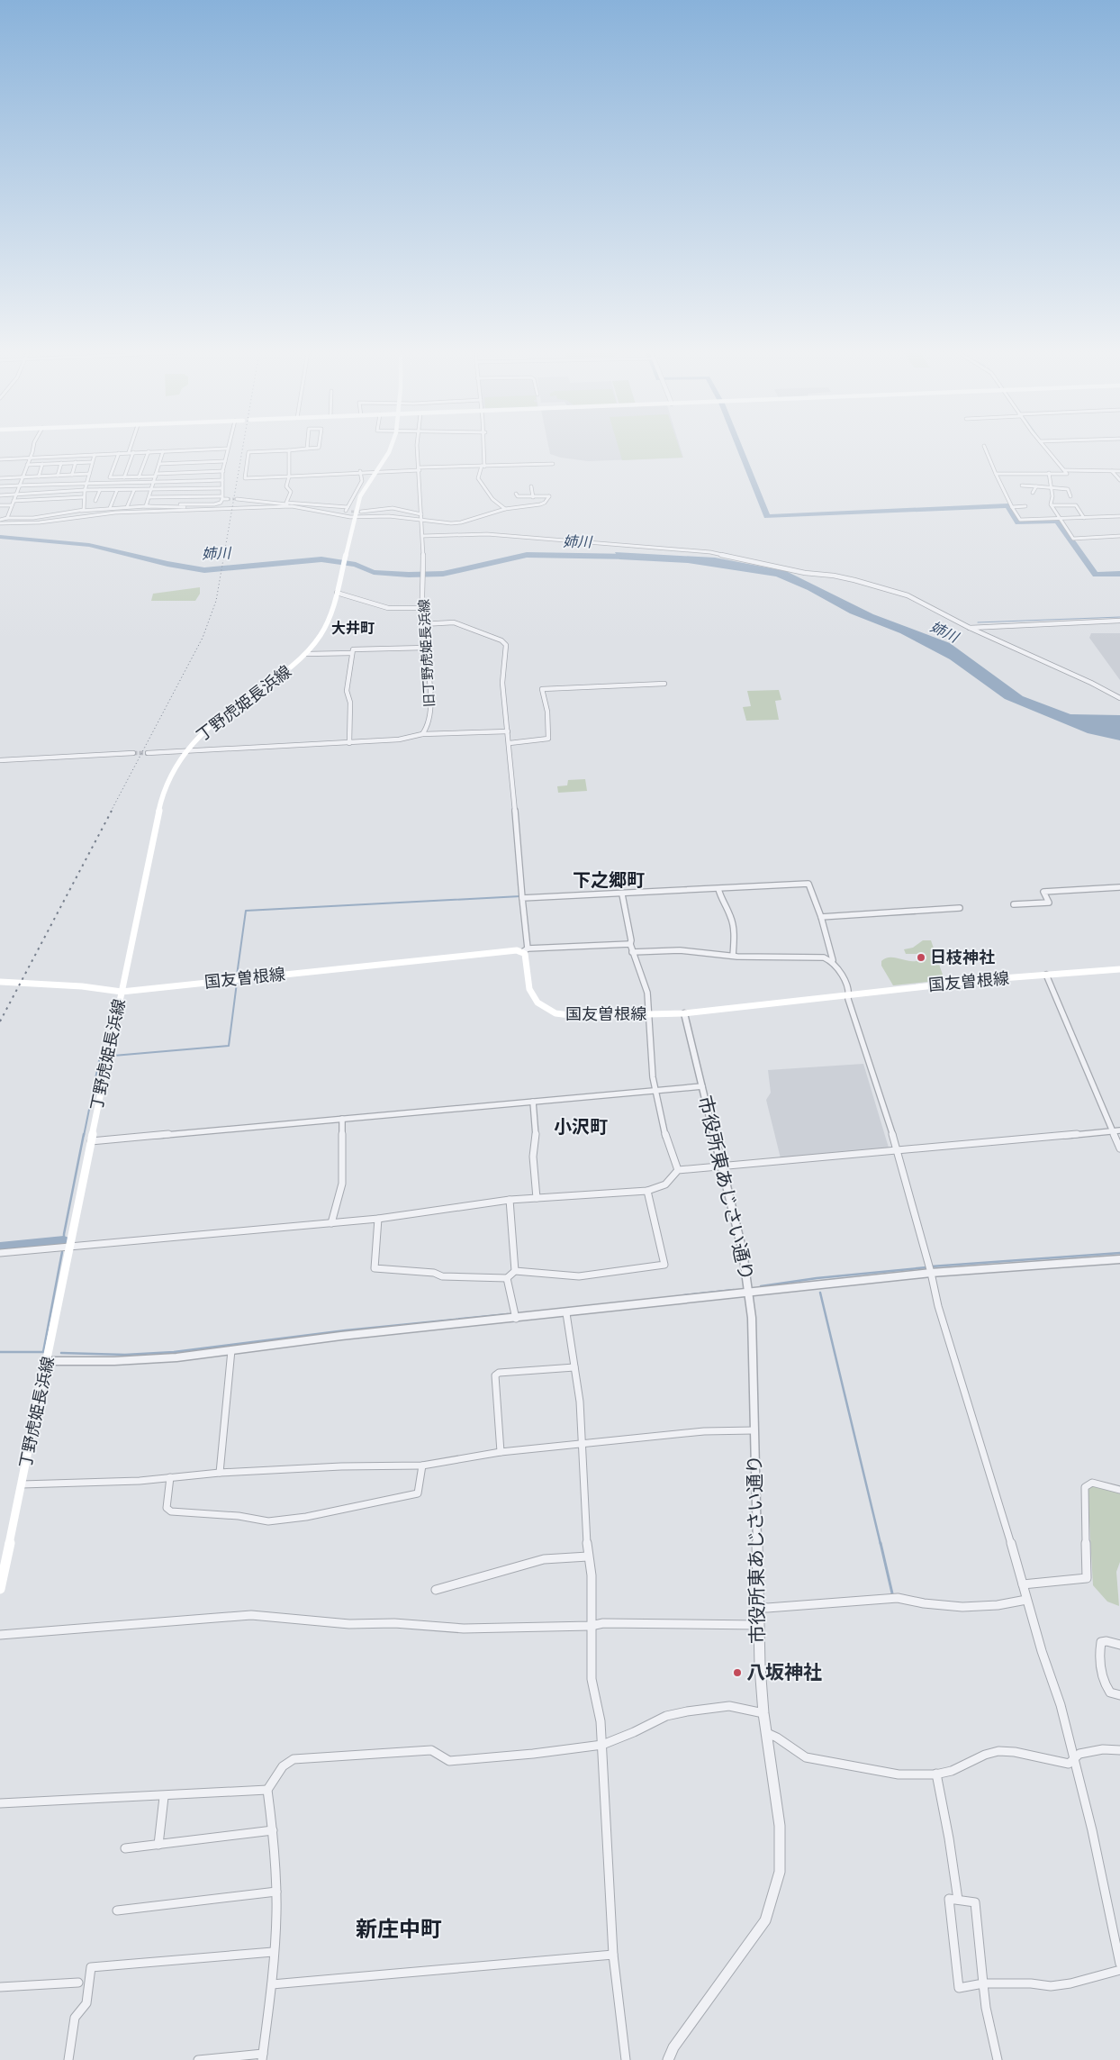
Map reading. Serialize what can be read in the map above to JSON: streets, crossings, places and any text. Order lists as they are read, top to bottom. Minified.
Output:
{"streets":{"main road":["丁野虎姫長浜線","国友曽根線"],"street":["旧丁野虎姫長浜線","市役所東あじさい通り"]},"crossings":[["丁野虎姫長浜線","国友曽根線"],["国友曽根線","市役所東あじさい通り"]],"districts":["大井町","下之郷町","小沢町","新庄中町"],"water":["姉川"],"places":["日枝神社","八坂神社"]}
